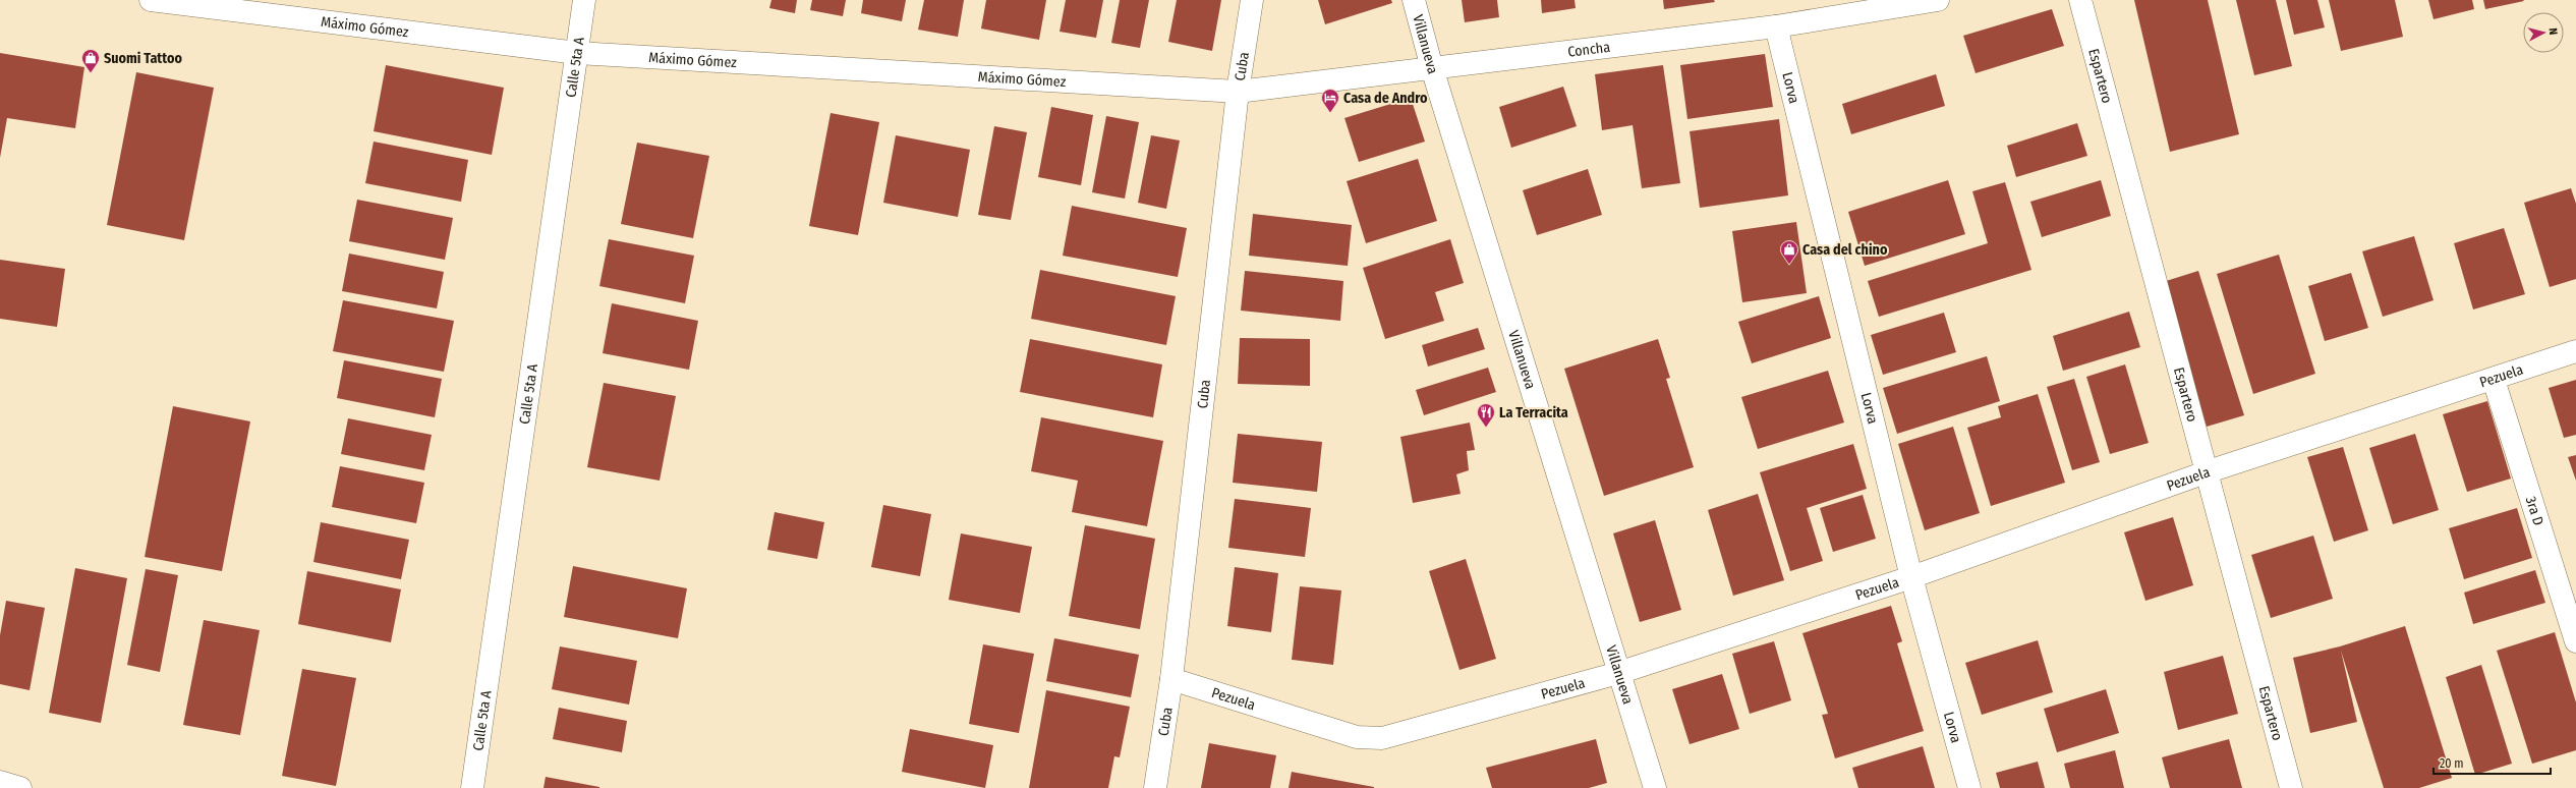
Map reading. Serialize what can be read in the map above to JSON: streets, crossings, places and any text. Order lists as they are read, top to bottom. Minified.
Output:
{"streets":{"street":["Máximo Gómez","Villanueva","Concha","Cuba","Calle 5ta A","Espartero","Lorva","Pezuela","3ra D"]},"crossings":[["Máximo Gómez","Concha"],["Máximo Gómez","Cuba"],["Máximo Gómez","Calle 5ta A"],["Villanueva","Concha"],["Villanueva","Pezuela"],["Concha","Cuba"],["Concha","Lorva"],["Cuba","Pezuela"],["Espartero","Pezuela"],["Lorva","Pezuela"],["Pezuela","3ra D"]],"places":{"shop":["Suomi Tattoo","Casa del chino"],"hotel":["Casa de Andro"],"restaurant":["La Terracita"]},"scale_bar":"20 m","north":"right"}
